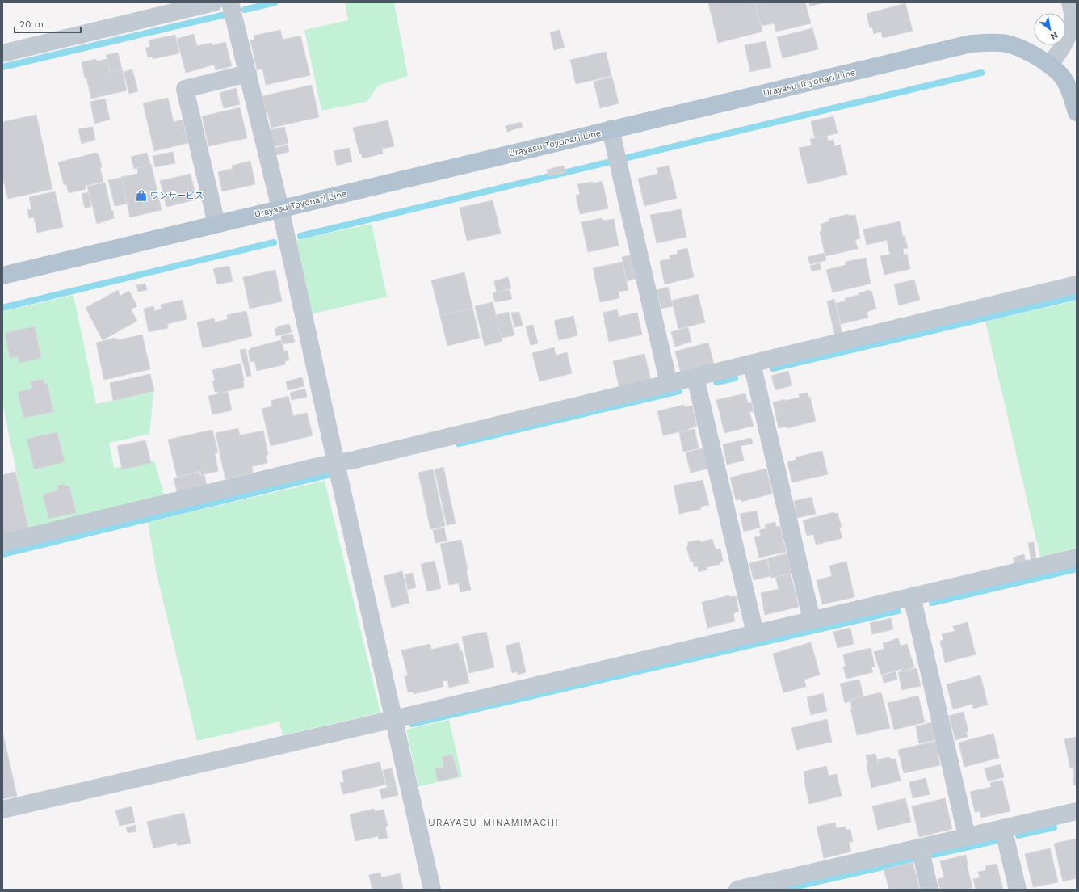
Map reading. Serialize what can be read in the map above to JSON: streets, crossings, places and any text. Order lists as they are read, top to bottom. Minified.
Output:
{"streets":{"main road":["Urayasu Toyonari Line"]},"districts":["URAYASU-MINAMIMACHI"],"places":{"shop":["ワンサービス"]},"scale_bar":"20 m","north":"bottom right"}
